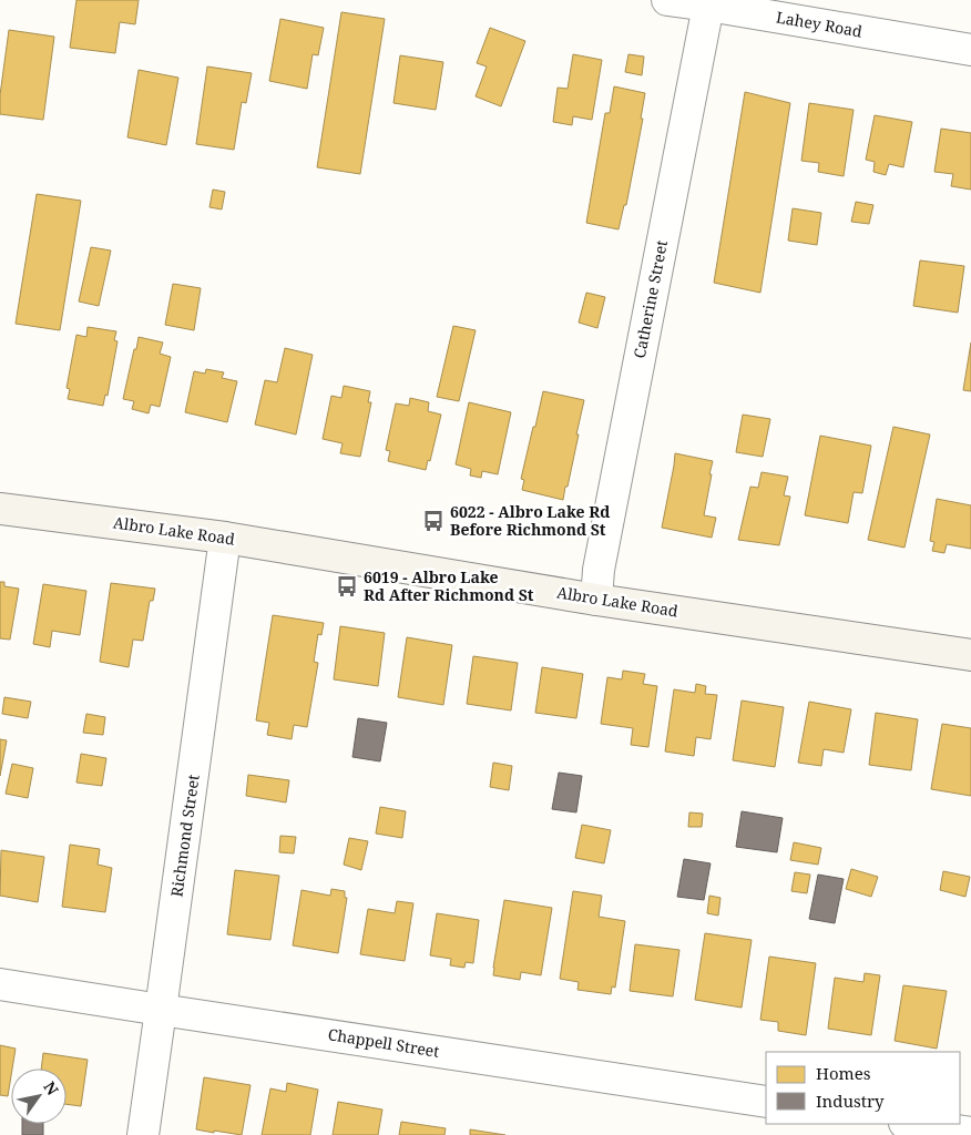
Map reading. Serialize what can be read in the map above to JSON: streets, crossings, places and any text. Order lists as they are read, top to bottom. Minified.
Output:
{"streets":{"main road":["Albro Lake Road"],"street":["Lahey Road","Catherine Street","Richmond Street","Chappell Street"]},"crossings":[["Lahey Road","Catherine Street"],["Catherine Street","Albro Lake Road"],["Albro Lake Road","Richmond Street"],["Richmond Street","Chappell Street"]],"places":{"bus stop":["6022 - Albro Lake Rd Before Richmond St","6019 - Albro Lake Rd After Richmond St"]},"legend":["Homes","Industry"],"north":"top right"}
